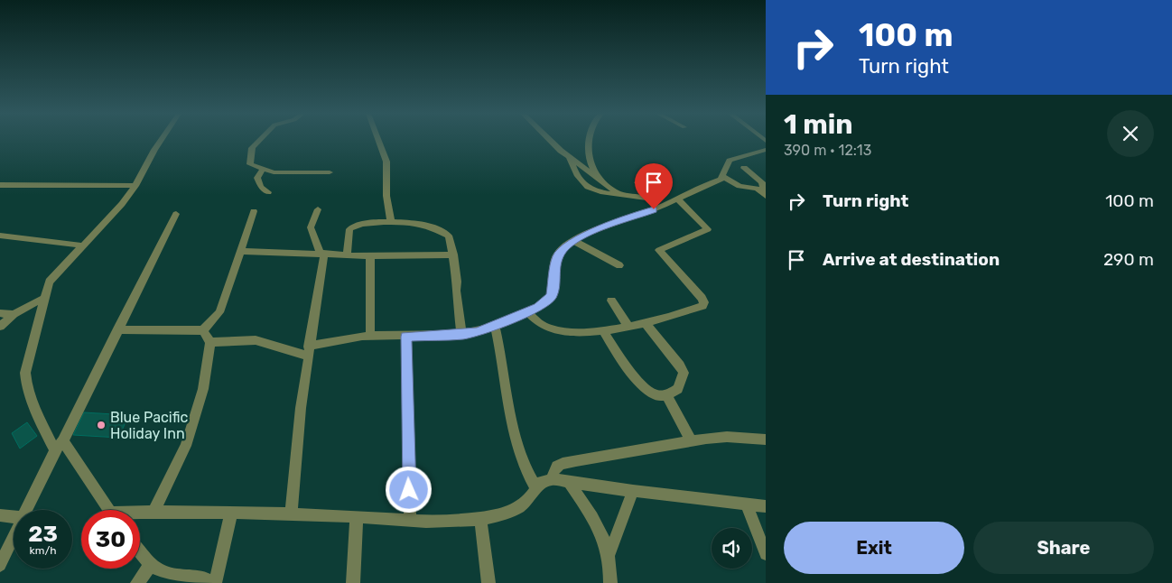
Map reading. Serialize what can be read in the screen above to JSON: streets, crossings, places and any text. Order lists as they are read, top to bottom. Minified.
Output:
{"places":["Blue Pacific Holiday Inn"],"page":{"turn":["100 m","Turn right"],"heading":["1 min","390 m · 12:13"],"list":[{"name":"Turn right","value":"100 m"},{"name":"Arrive at destination","value":"290 m"}],"speed":"23 km/h","limit":"30","buttons":["Exit","Share"]}}
